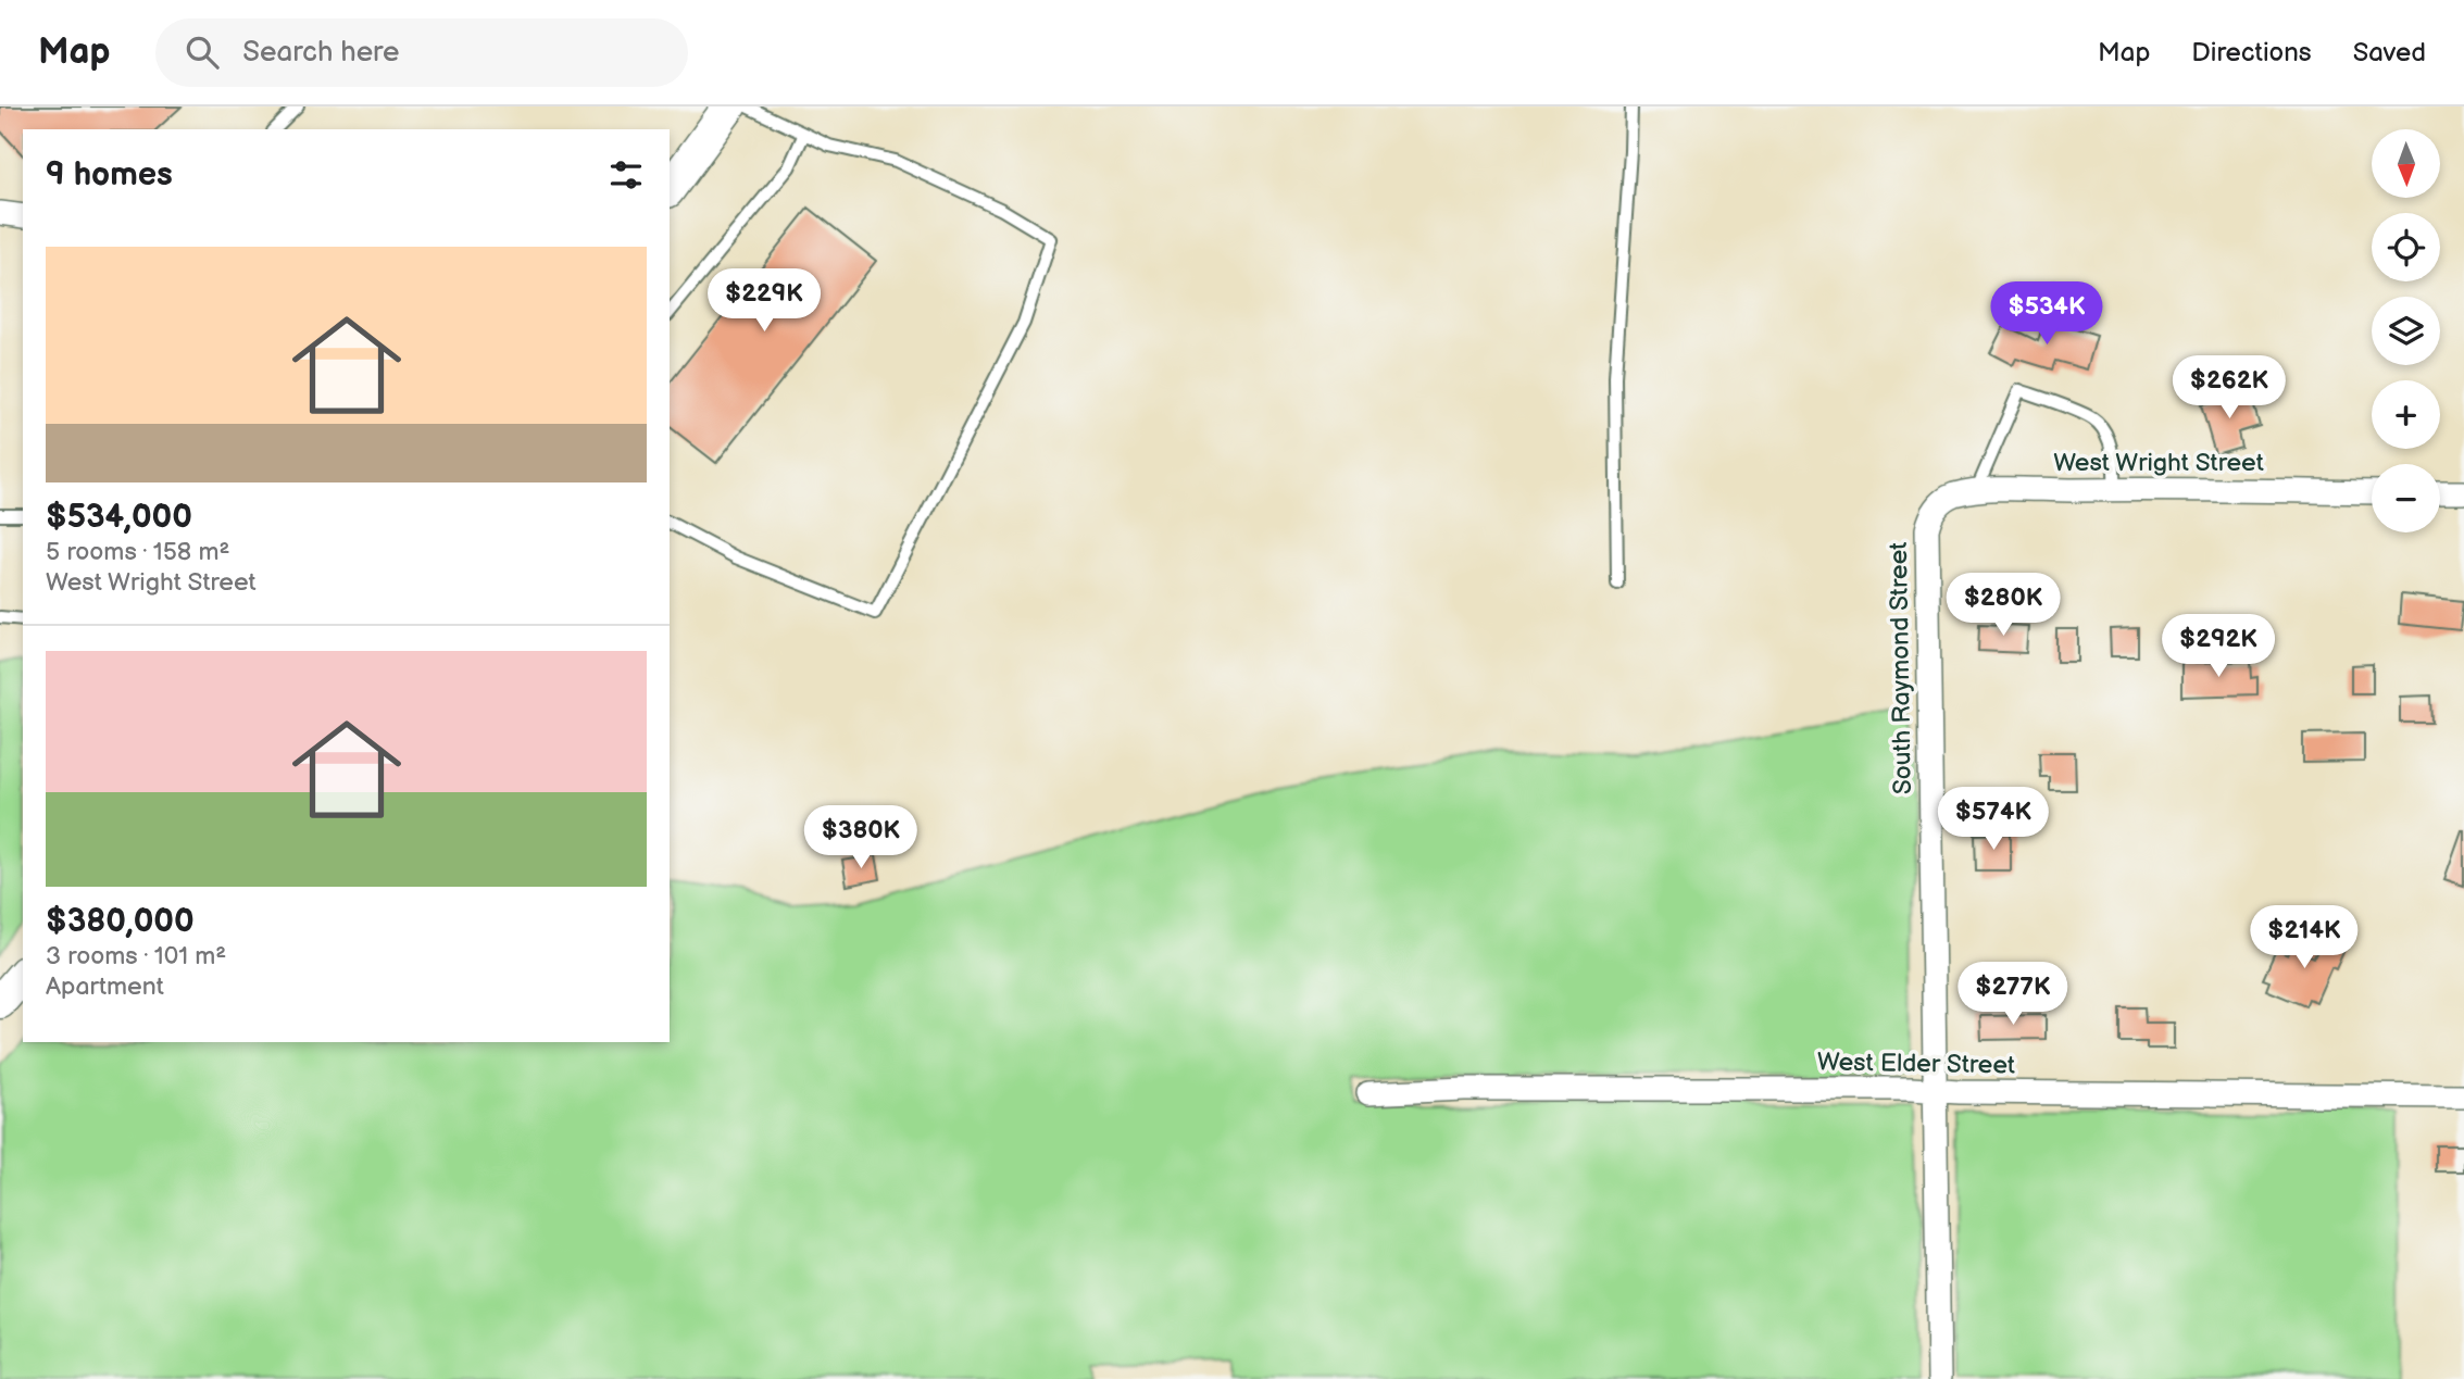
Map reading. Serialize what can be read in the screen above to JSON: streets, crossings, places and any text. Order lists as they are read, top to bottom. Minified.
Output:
{"streets":{"street":["West Wright Street","South Raymond Street","West Elder Street"]},"crossings":[["West Wright Street","South Raymond Street"],["South Raymond Street","West Elder Street"]],"north":"bottom","page":{"header":"Map","search":"Search here","nav":["Map","Directions","Saved"],"map_buttons":["+","−"],"heading":"9 homes","list":[{"name":"$534,000","note":"5 rooms · 158 m² · West Wright Street"},{"name":"$380,000","note":"3 rooms · 101 m² · Apartment"}],"price":["$229K","$534K","$262K","$280K","$292K","$574K","$380K","$214K","$277K"]}}
